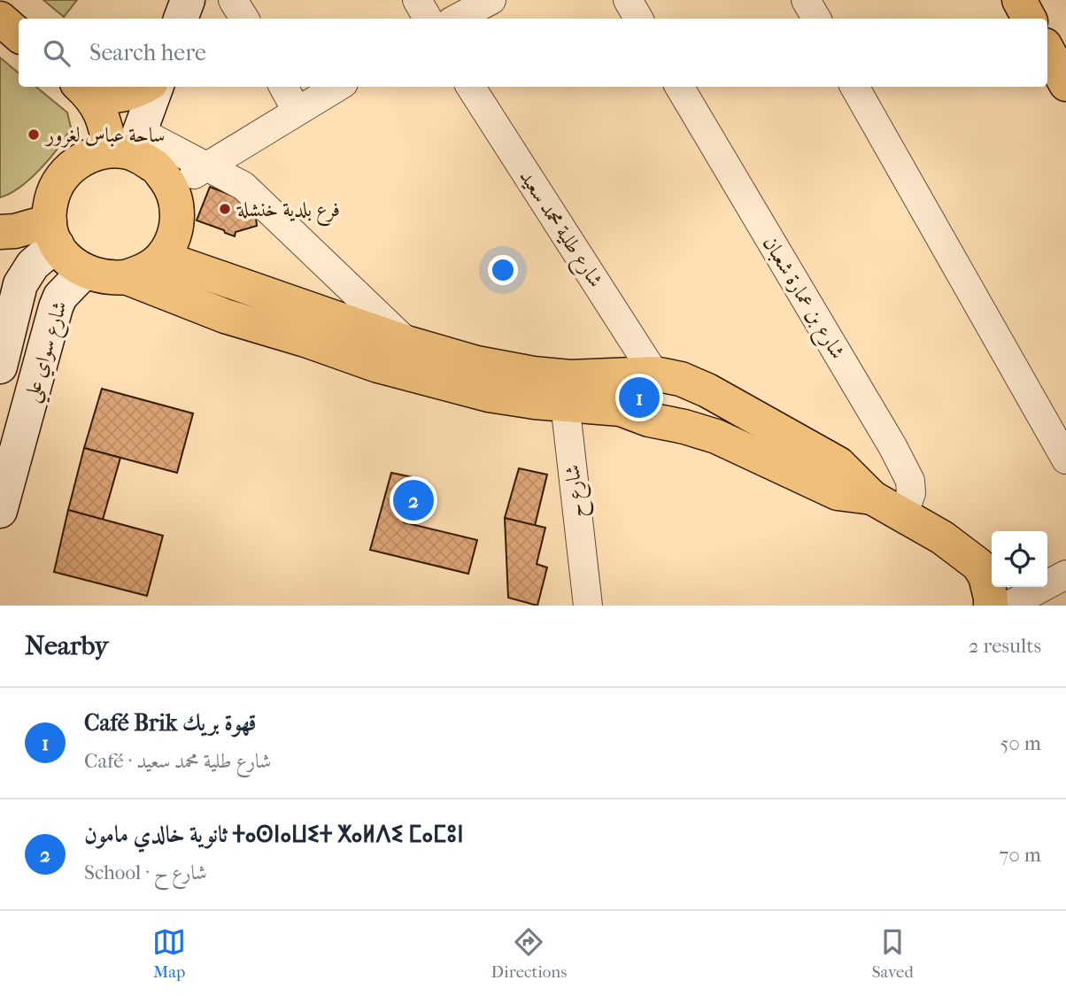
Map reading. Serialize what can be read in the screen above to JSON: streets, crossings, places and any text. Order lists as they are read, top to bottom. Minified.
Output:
{"streets":{"main road":["شارع سواي علي"],"street":["شارع طلية محمد سعيد","شارع بن عمارة شعبان","شارع ح"]},"places":["ساحة عباس لغرور","فرع بلدية خنشلة"],"page":{"search":"Search here","pins":["1","2"],"heading":["Nearby","2 results"],"list":[{"mark":"1","name":"Café Brik قهوة بريك","note":"Café · شارع طلية محمد سعيد","value":"50 m"},{"mark":"2","name":"ثانوية خالدي مامون ⵜⴰⵙⵏⴰⵡⵉⵜ ⵅⴰⵍⴷⵉ ⵎⴰⵎⵓⵏ","note":"School · شارع ح","value":"70 m"}],"nav":["Map","Directions","Saved"]}}
